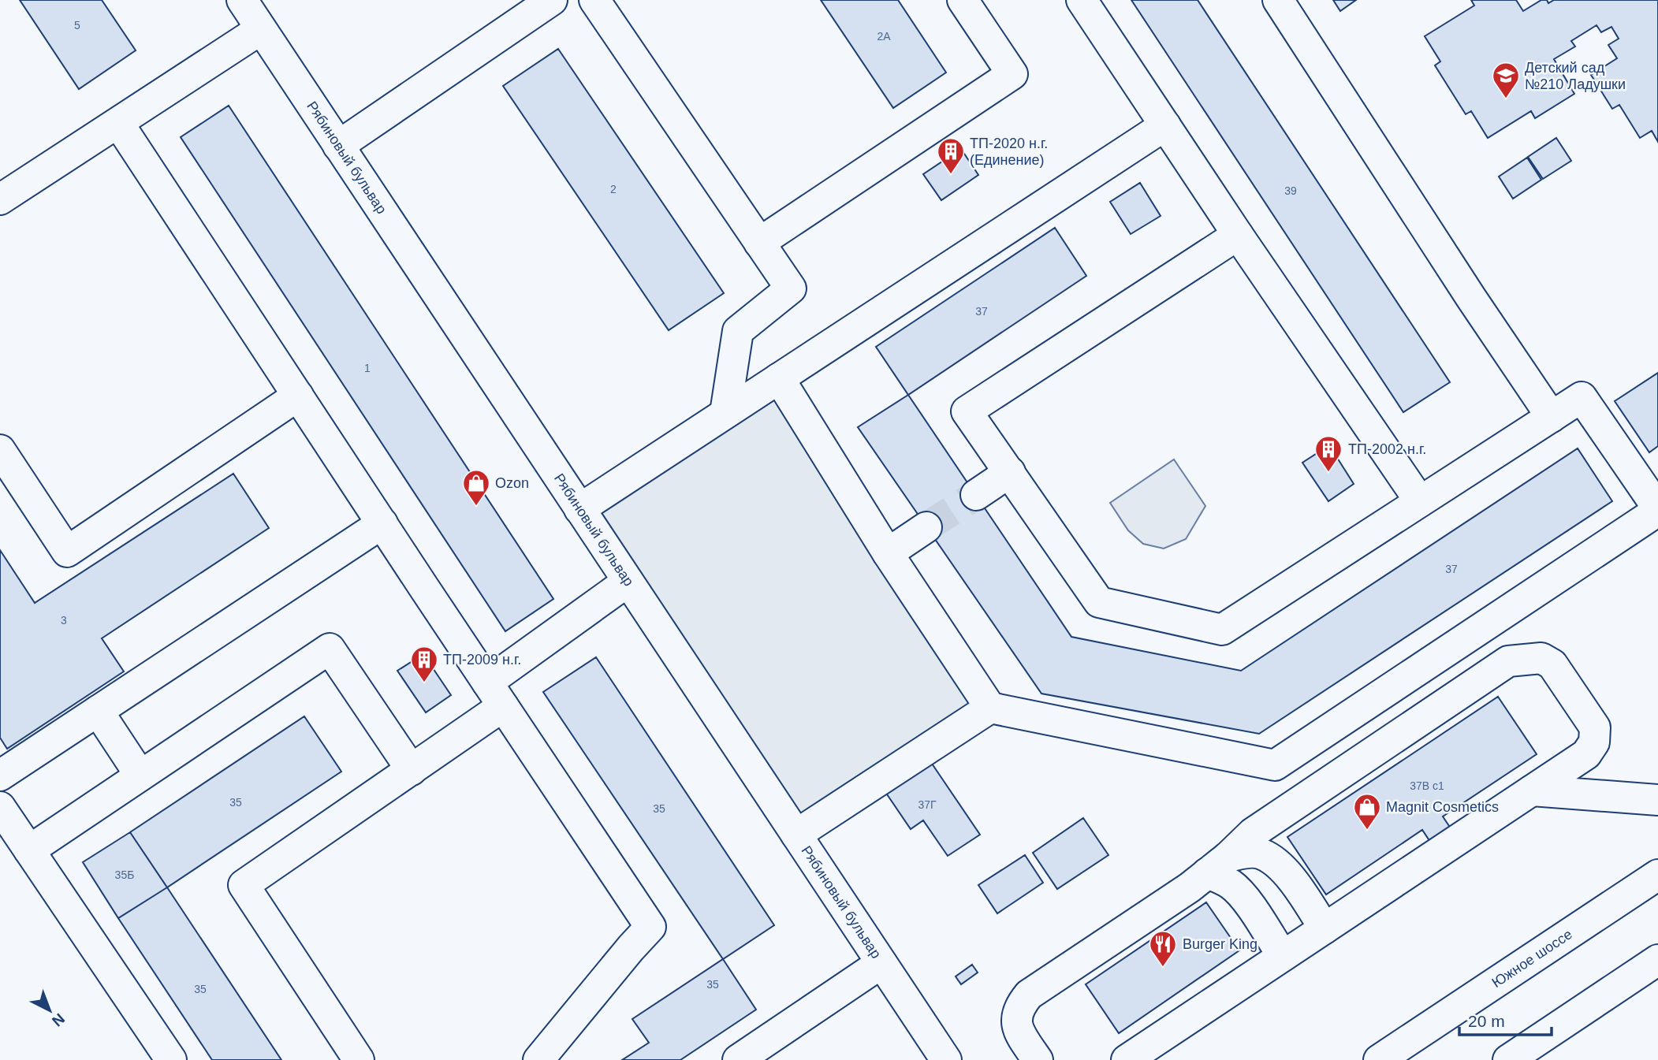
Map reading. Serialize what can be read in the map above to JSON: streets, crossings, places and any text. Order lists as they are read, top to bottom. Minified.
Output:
{"streets":{"street":["Рябиновый бульвар","Южное шоссе"]},"places":{"school or university":["Детский сад №210 Ладушки"],"building":["ТП-2020 н.г. (Единение)","ТП-2002 н.г.","ТП-2009 н.г."],"shop":["Ozon","Magnit Cosmetics"],"restaurant":["Burger King"]},"house_numbers":["5","2А","2","39","37","1","37","3","37В с1","35","37Г","35","35Б","35","35"],"scale_bar":"20 m","north":"bottom right"}
